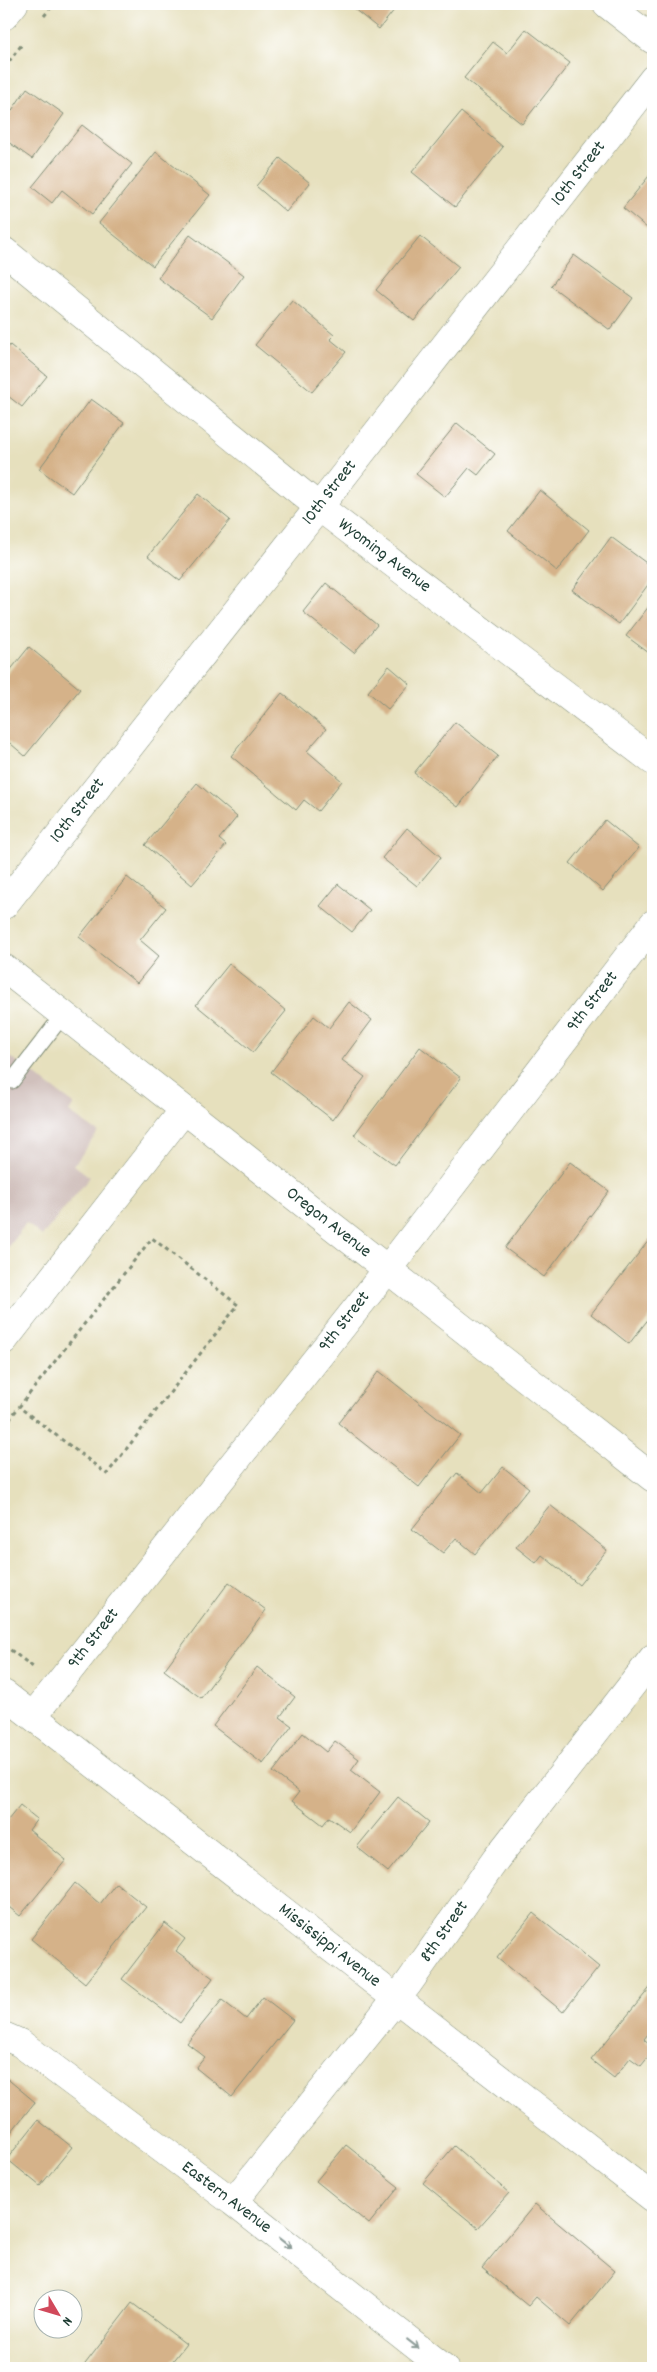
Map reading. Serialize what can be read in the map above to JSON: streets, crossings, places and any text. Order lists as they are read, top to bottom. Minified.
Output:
{"streets":{"street":["10th Street","Wyoming Avenue","9th Street","Oregon Avenue","8th Street","Mississippi Avenue","Eastern Avenue"]},"crossings":[["10th Street","Wyoming Avenue"],["9th Street","Oregon Avenue"],["9th Street","Mississippi Avenue"],["8th Street","Mississippi Avenue"],["8th Street","Eastern Avenue"]],"one_way":["Eastern Avenue"],"north":"bottom right"}
